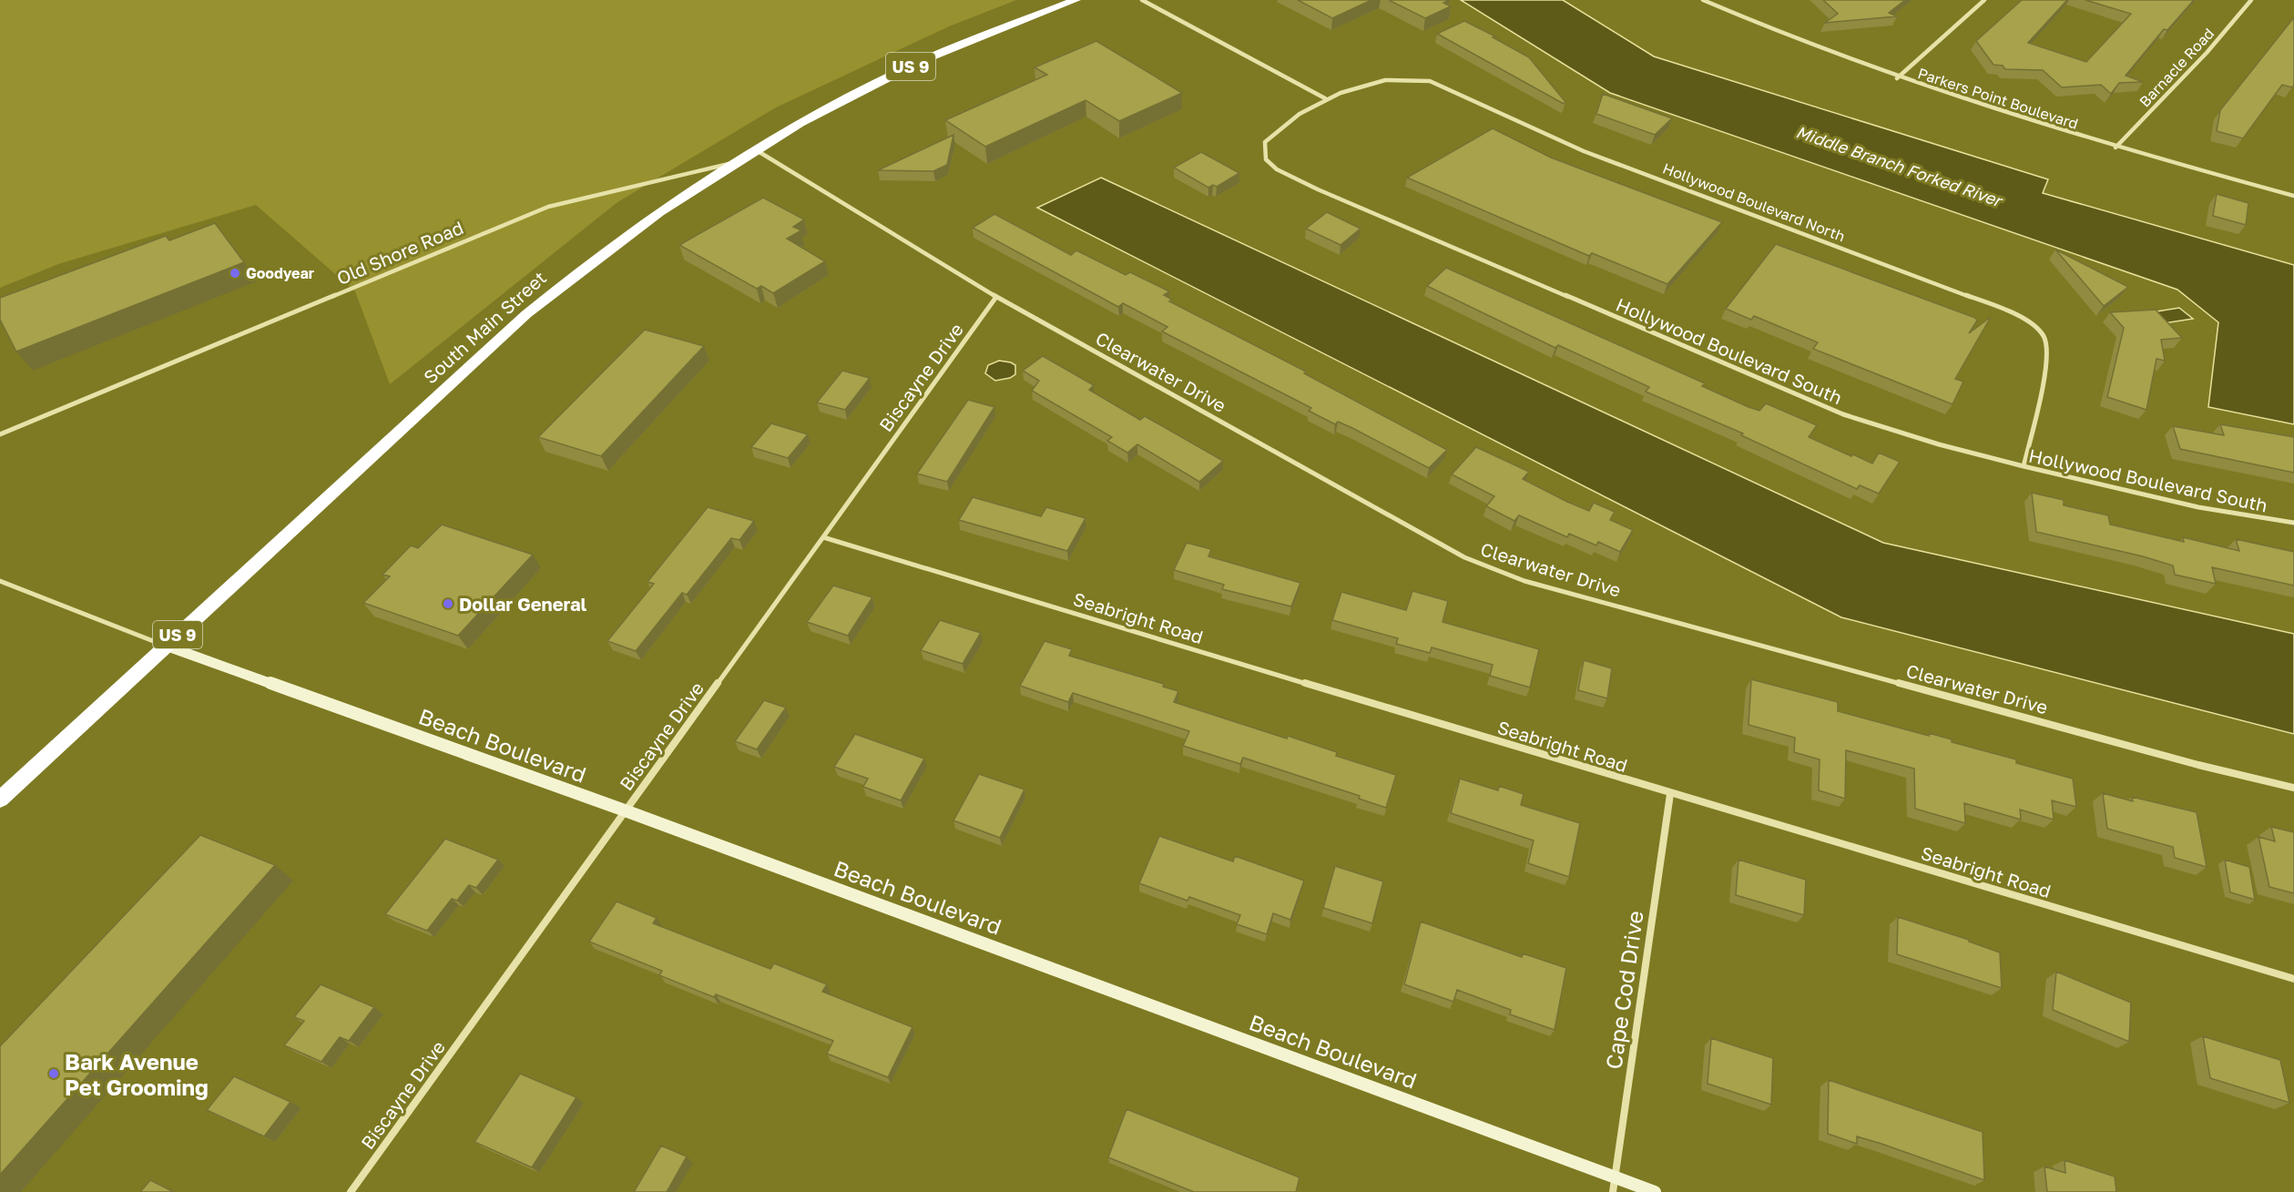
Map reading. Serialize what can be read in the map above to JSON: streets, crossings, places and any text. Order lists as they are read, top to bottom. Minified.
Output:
{"streets":{"highway":["US 9","South Main Street"],"street":["Barnacle Road","Parkers Point Boulevard","Hollywood Boulevard North","Old Shore Road","Hollywood Boulevard South","Clearwater Drive","Biscayne Drive","Seabright Road","Beach Boulevard","Cape Cod Drive"]},"crossings":[["Barnacle Road","Parkers Point Boulevard"],["Hollywood Boulevard North","Hollywood Boulevard South"],["Old Shore Road","South Main Street"],["South Main Street","Clearwater Drive"],["South Main Street","Beach Boulevard"],["Clearwater Drive","Biscayne Drive"],["Biscayne Drive","Seabright Road"],["Biscayne Drive","Beach Boulevard"],["Seabright Road","Cape Cod Drive"],["Beach Boulevard","Cape Cod Drive"]],"water":["Middle Branch Forked River"],"places":["Goodyear","Dollar General","Bark Avenue Pet Grooming"]}
